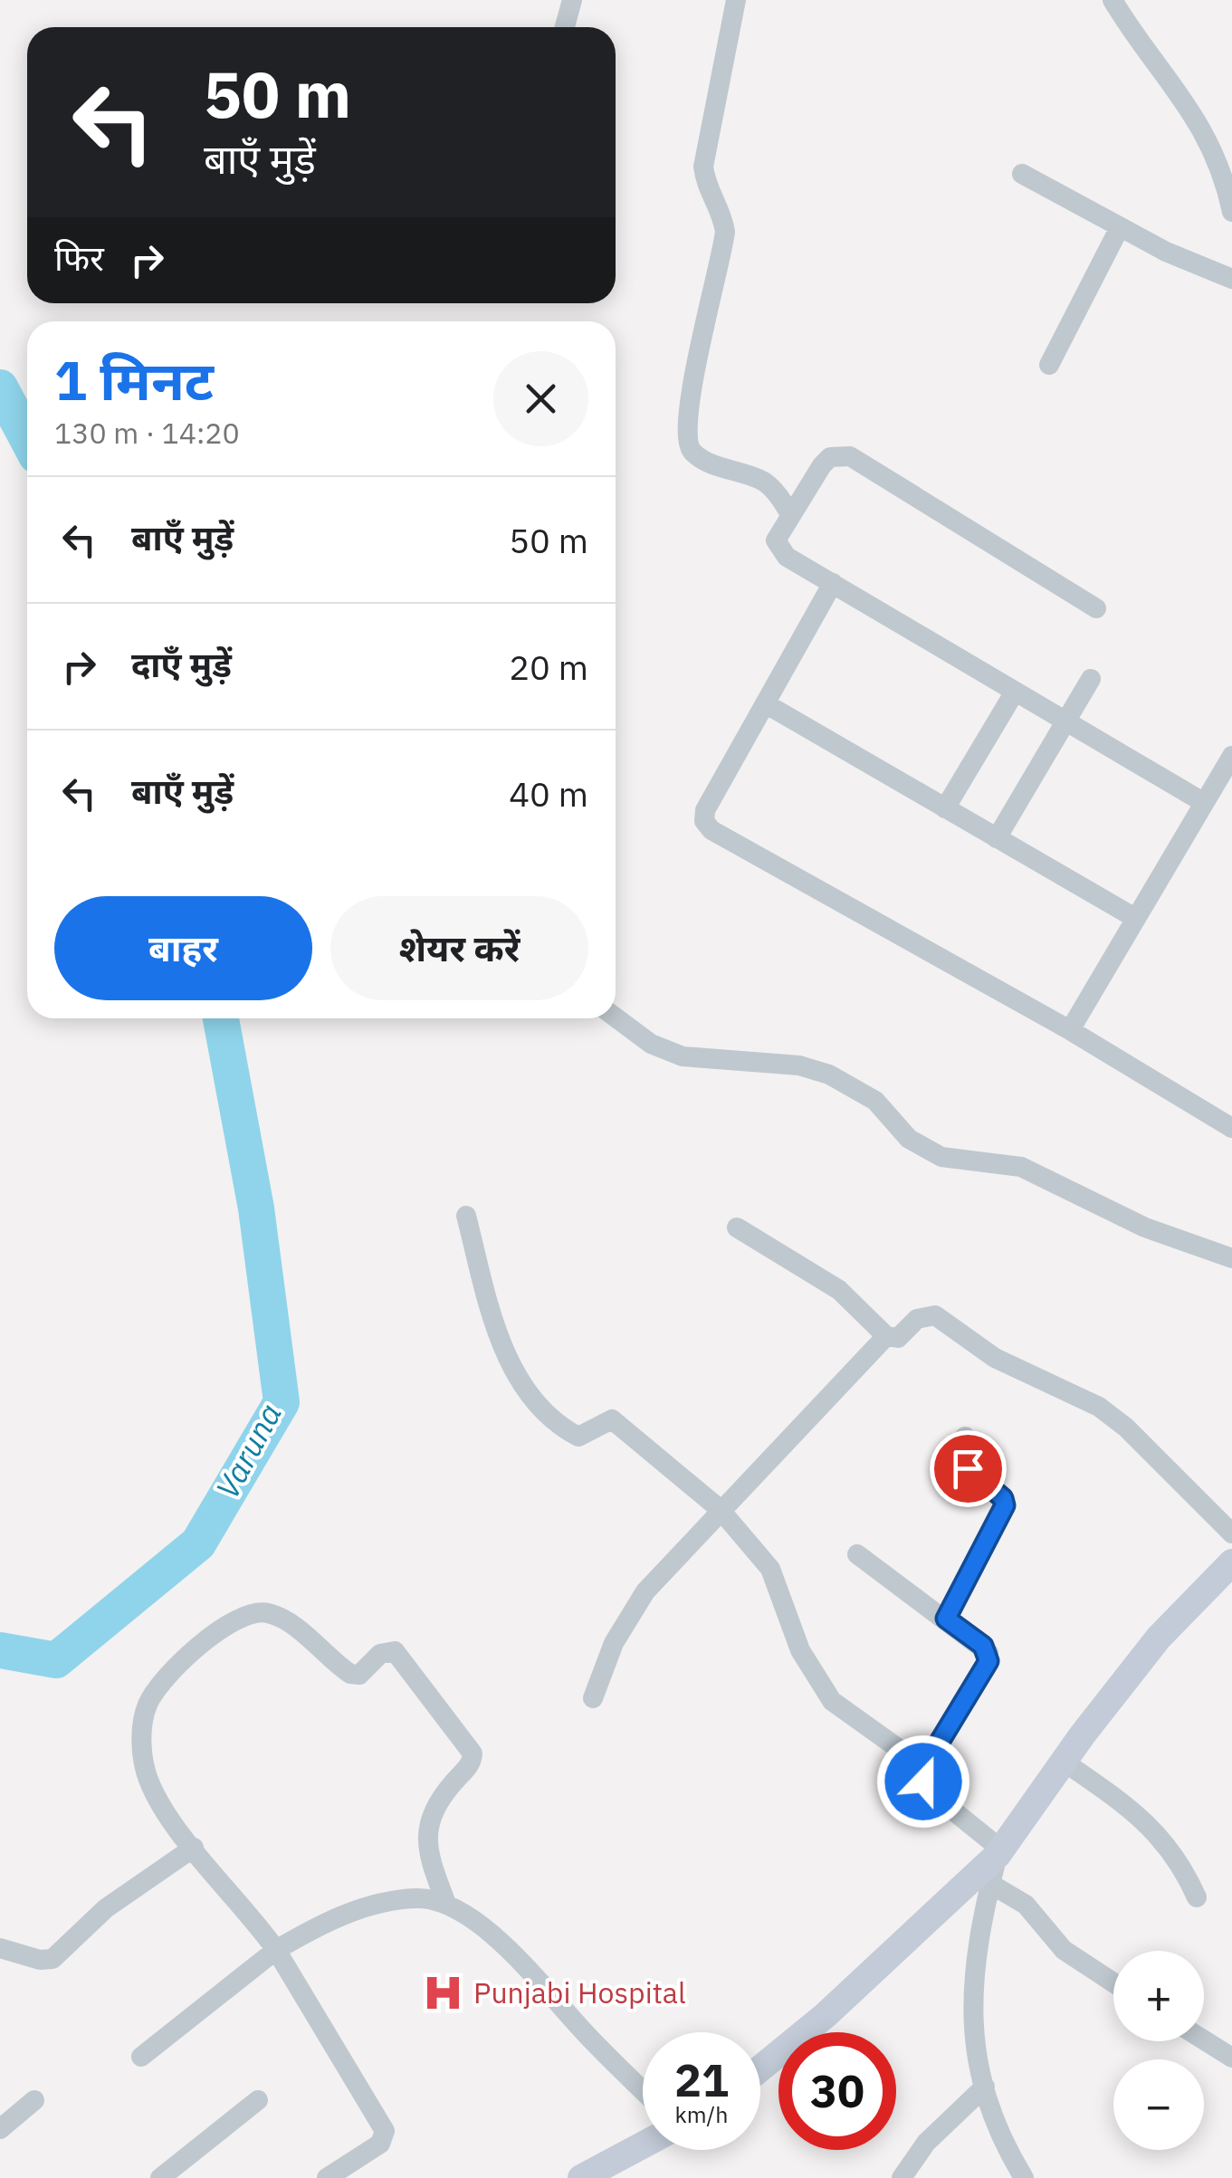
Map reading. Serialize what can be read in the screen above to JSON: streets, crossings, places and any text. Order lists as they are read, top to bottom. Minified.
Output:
{"water":["Varuna"],"places":{"hospital":["Punjabi Hospital"]},"page":{"turn":["50 m","बाएँ मुड़ें"],"then":"फिर","heading":["1 मिनट","130 m · 14:20"],"list":[{"name":"बाएँ मुड़ें","value":"50 m"},{"name":"दाएँ मुड़ें","value":"20 m"},{"name":"बाएँ मुड़ें","value":"40 m"}],"buttons":["बाहर","शेयर करें"],"map_buttons":["+","−"],"speed":"21 km/h","limit":"30"}}
